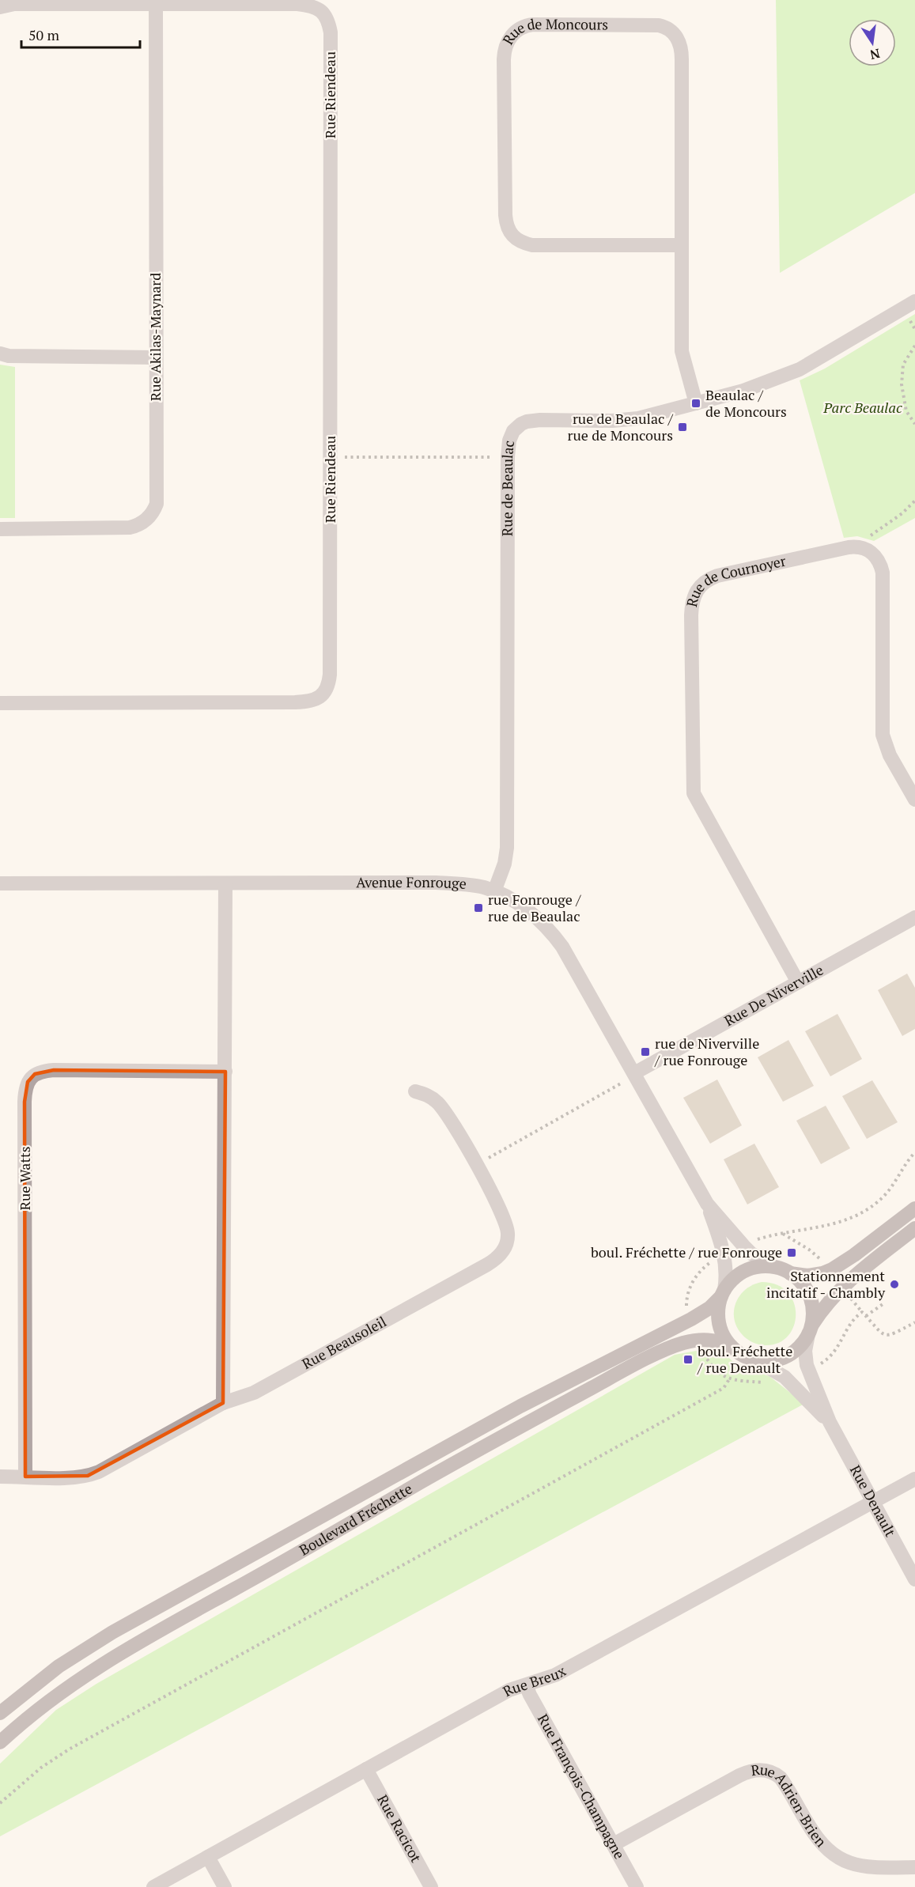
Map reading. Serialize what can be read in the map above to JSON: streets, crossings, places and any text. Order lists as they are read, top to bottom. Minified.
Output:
{"streets":{"main road":["Boulevard Fréchette"],"street":["Rue de Moncours","Rue Riendeau","Rue Akilas-Maynard","Rue de Beaulac","Rue de Cournoyer","Avenue Fonrouge","Rue De Niverville","Rue Watts","Rue Beausoleil","Rue Denault","Rue Breux","Rue François-Champagne","Rue Adrien-Brien","Rue Racicot"]},"crossings":[["Rue de Moncours","Rue de Beaulac"],["Rue Riendeau","Rue Akilas-Maynard"],["Rue de Beaulac","Avenue Fonrouge"],["Rue de Cournoyer","Rue De Niverville"],["Avenue Fonrouge","Rue De Niverville"],["Rue Watts","Rue Beausoleil"],["Rue Denault","Boulevard Fréchette"],["Rue Denault","Rue Breux"],["Rue Breux","Rue François-Champagne"],["Rue Breux","Rue Racicot"],["Rue François-Champagne","Rue Adrien-Brien"]],"parks":["Parc Beaulac"],"places":{"transit":["Beaulac / de Moncours","rue de Beaulac / rue de Moncours","rue Fonrouge / rue de Beaulac","rue de Niverville / rue Fonrouge","boul. Fréchette / rue Fonrouge","boul. Fréchette / rue Denault"],"other":["Stationnement incitatif - Chambly"]},"scale_bar":"50 m","north":"bottom"}
